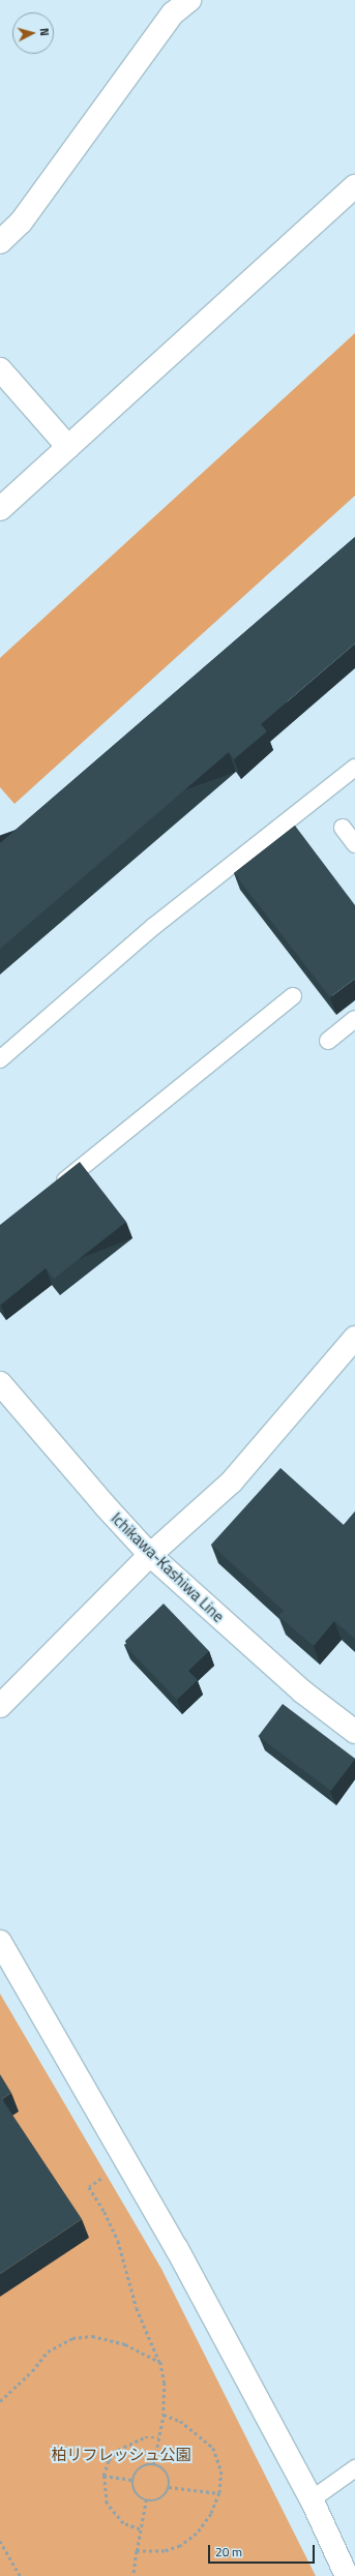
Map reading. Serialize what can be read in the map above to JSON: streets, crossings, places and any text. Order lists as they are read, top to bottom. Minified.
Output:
{"streets":{"street":["Ichikawa-Kashiwa Line"]},"parks":["柏リフレッシュ公園"],"scale_bar":"20 m","north":"right"}
